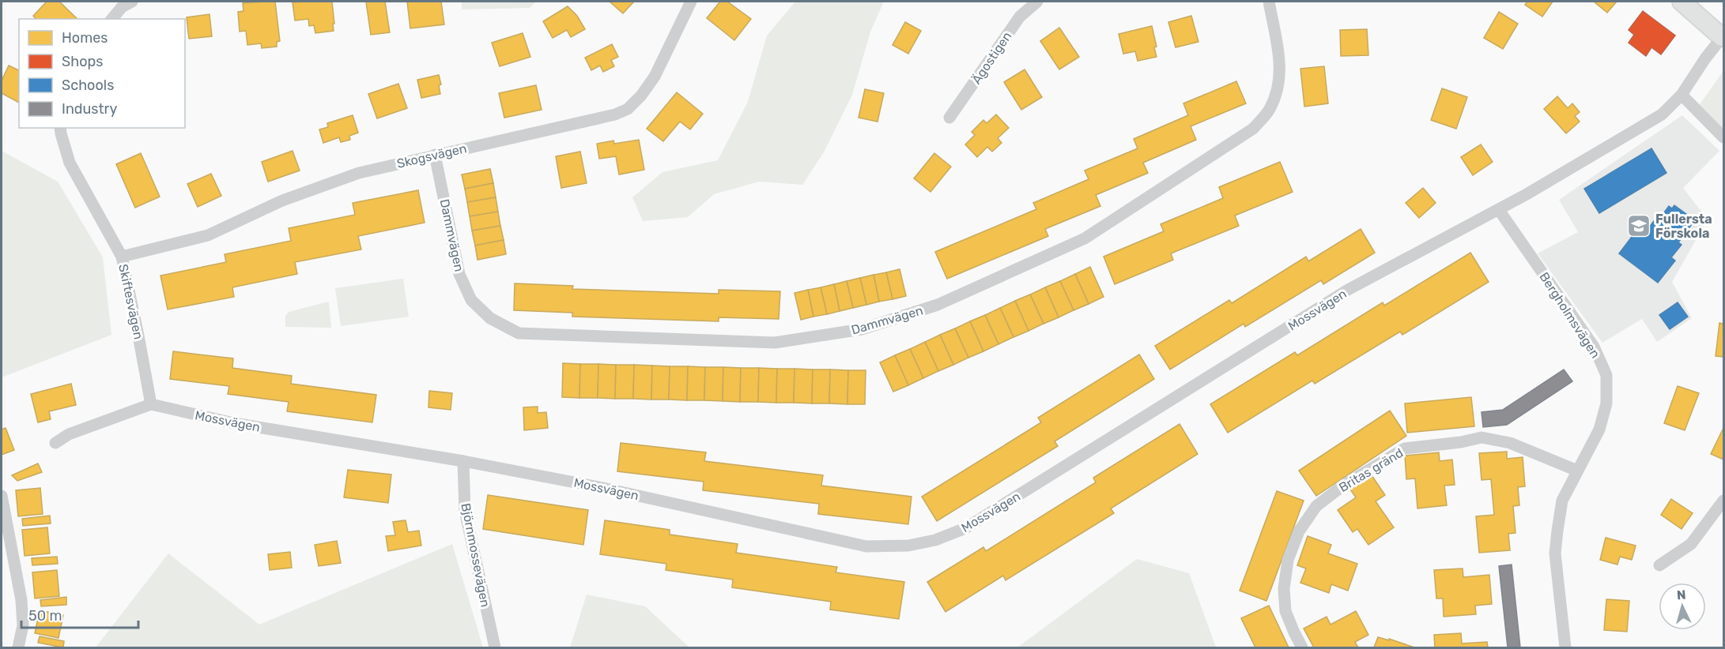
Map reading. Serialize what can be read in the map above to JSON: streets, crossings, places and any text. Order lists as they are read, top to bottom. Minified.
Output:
{"streets":{"street":["Ägostigen","Skogsvägen","Dammvägen","Skiftesvägen","Mossvägen","Bergholmsvägen","Britas gränd","Björnmossevägen"]},"crossings":[["Skogsvägen","Dammvägen"],["Skogsvägen","Skiftesvägen"],["Skiftesvägen","Mossvägen"],["Mossvägen","Bergholmsvägen"],["Mossvägen","Björnmossevägen"],["Bergholmsvägen","Britas gränd"]],"places":{"school or university":["Fullersta Förskola"]},"legend":["Homes","Shops","Schools","Industry"],"scale_bar":"50 m","north":"top"}
